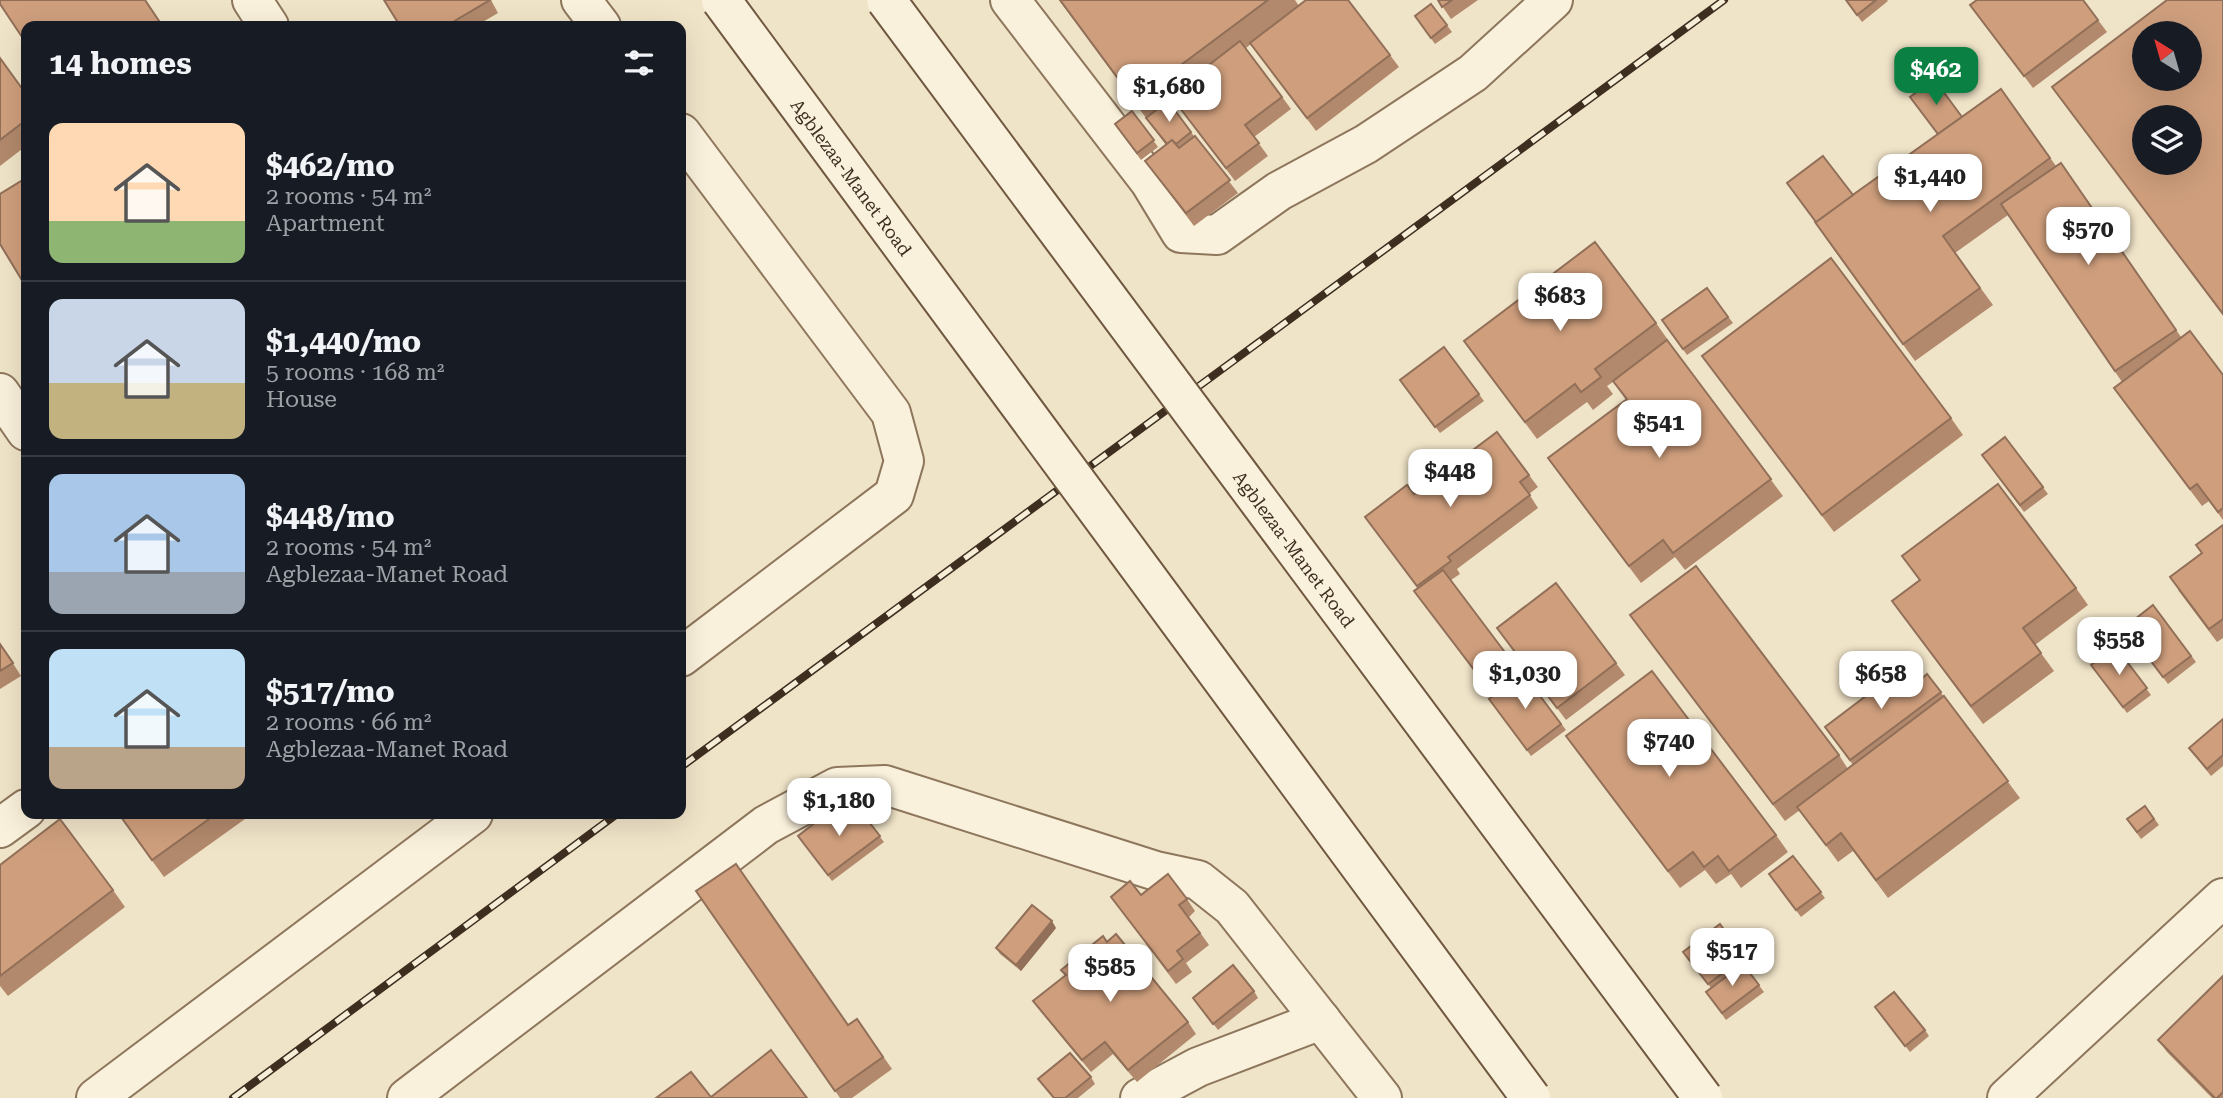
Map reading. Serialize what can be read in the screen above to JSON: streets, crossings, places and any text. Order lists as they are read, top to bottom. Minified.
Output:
{"streets":{"street":["Agblezaa-Manet Road"]},"north":"top left","page":{"heading":"14 homes","price":["$462","$1,680","$1,440","$570","$683","$541","$448","$558","$1,030","$658","$740","$1,180","$517","$585"],"list":[{"name":"$462/mo","note":"2 rooms · 54 m² · Apartment"},{"name":"$1,440/mo","note":"5 rooms · 168 m² · House"},{"name":"$448/mo","note":"2 rooms · 54 m² · Agblezaa-Manet Road"},{"name":"$517/mo","note":"2 rooms · 66 m² · Agblezaa-Manet Road"}]}}
